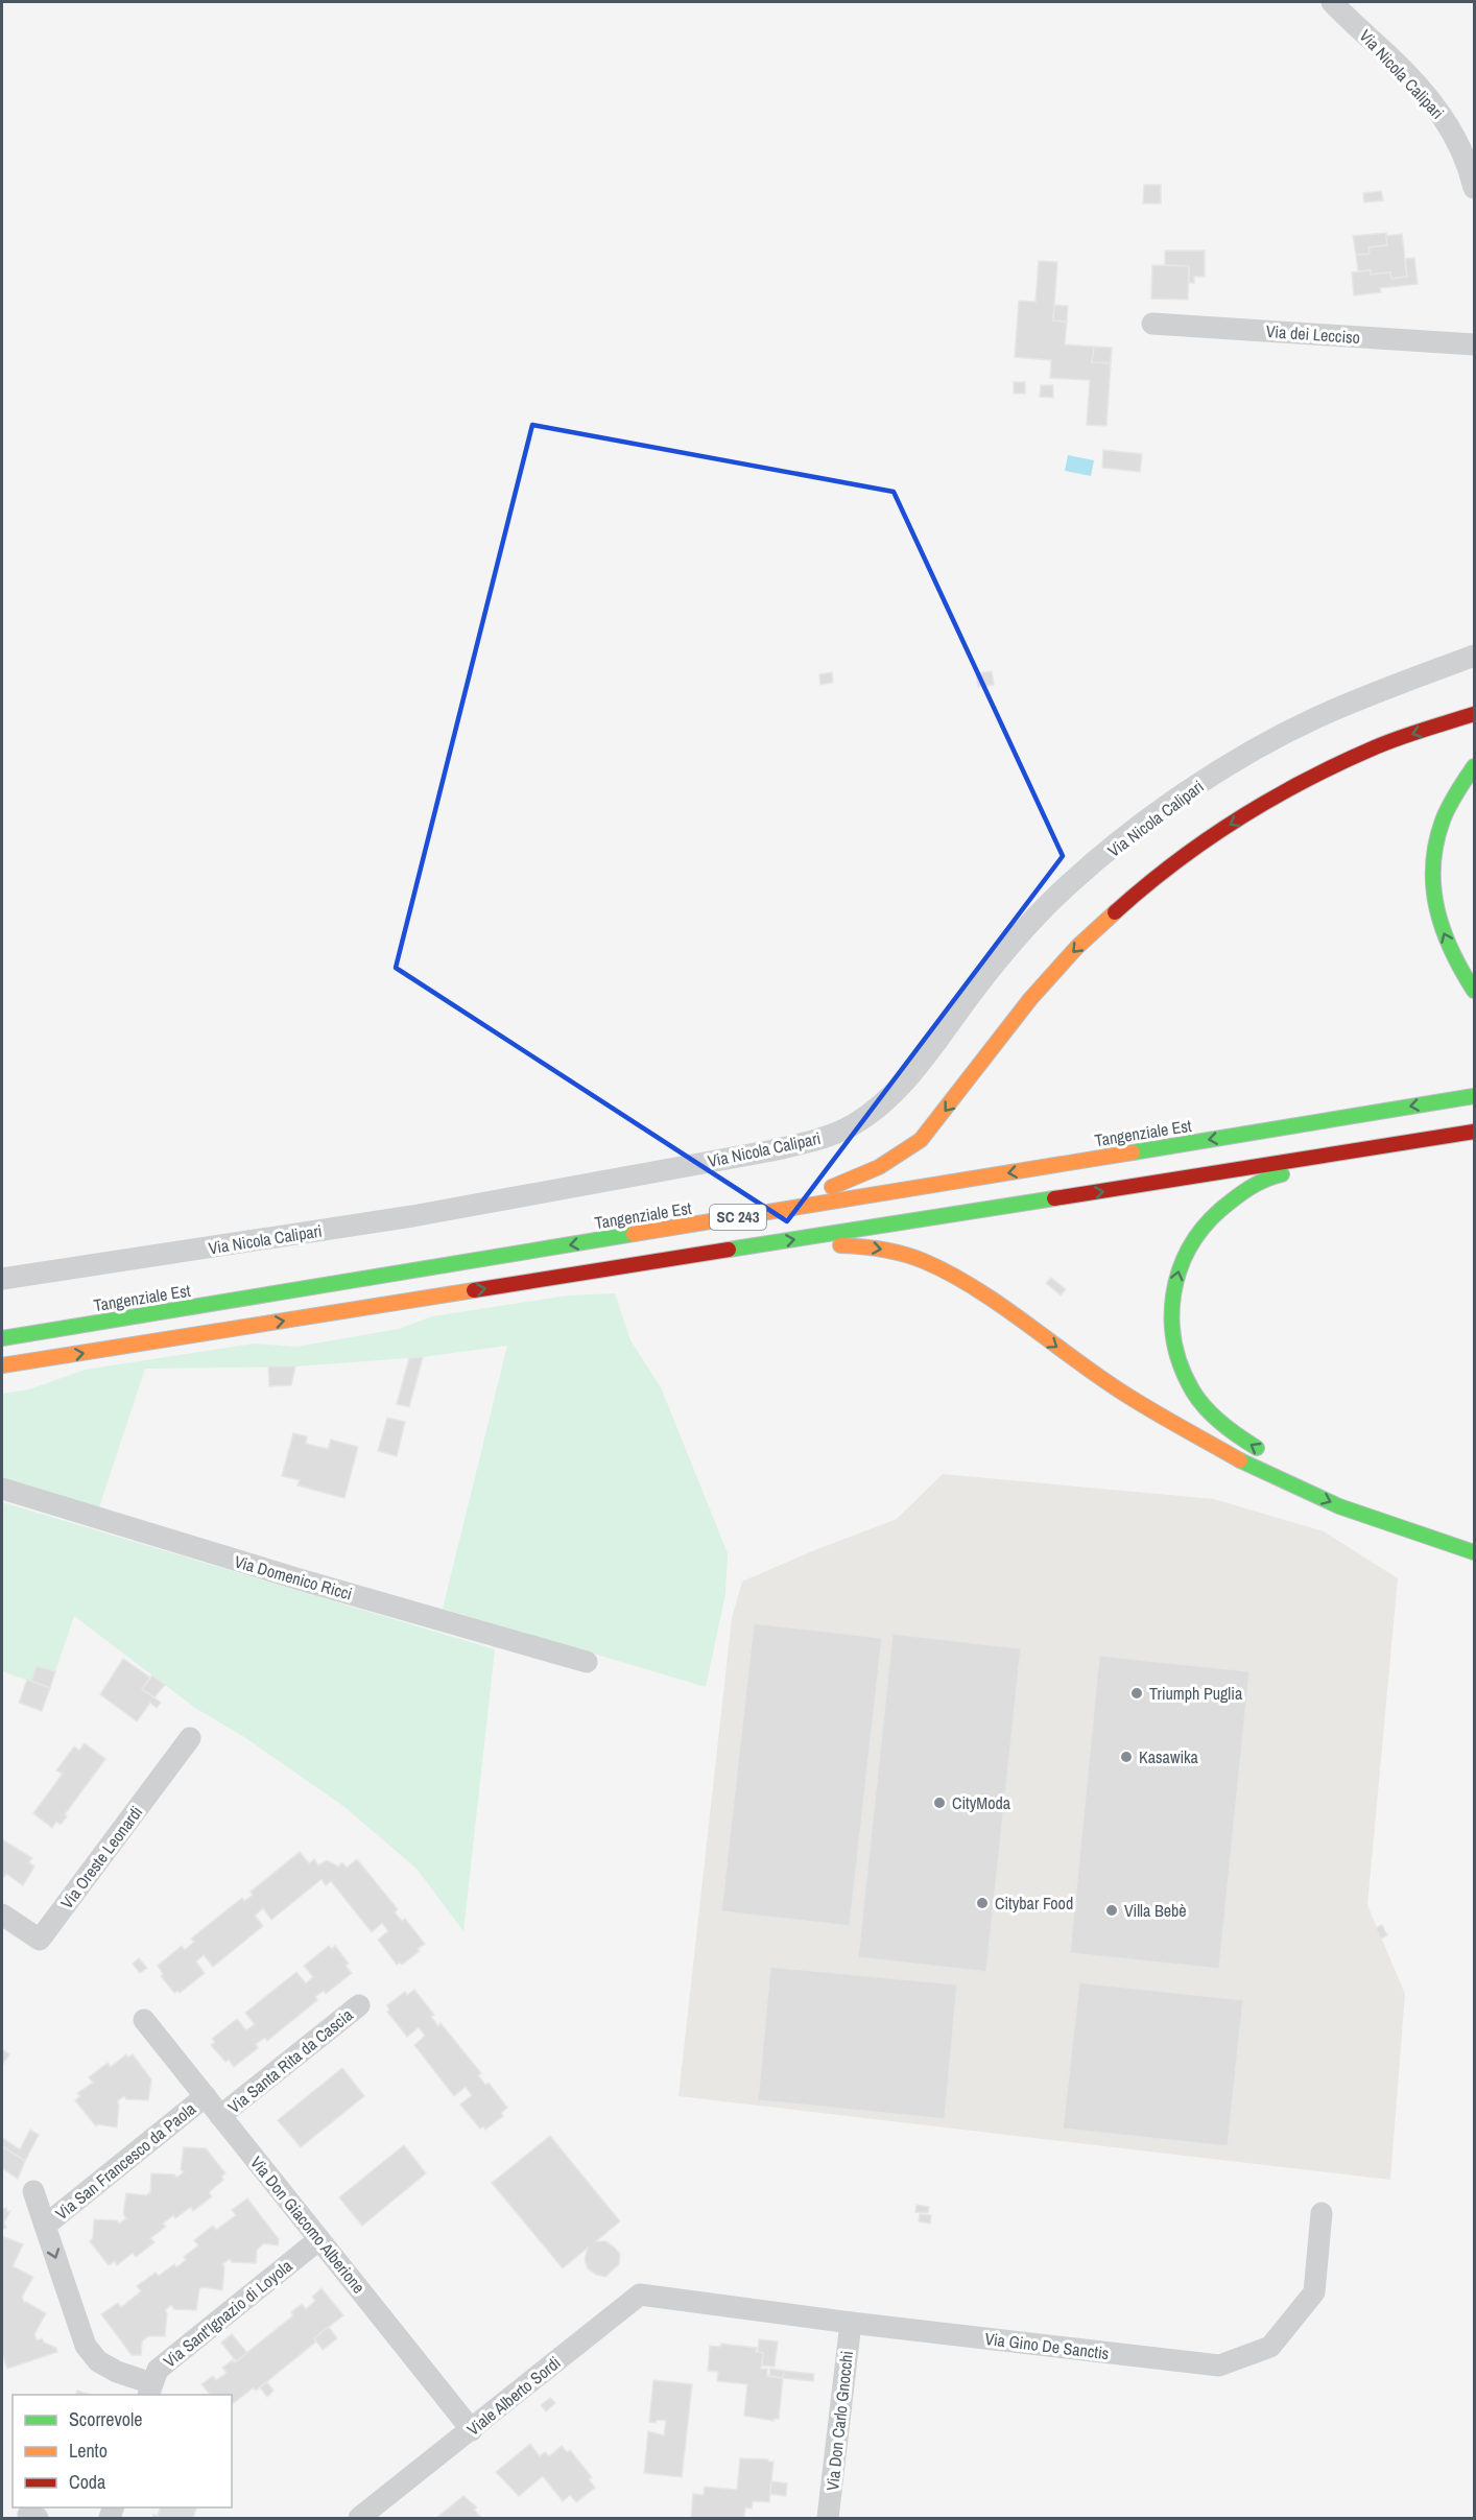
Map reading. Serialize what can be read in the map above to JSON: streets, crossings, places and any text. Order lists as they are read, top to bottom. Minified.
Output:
{"streets":{"highway":["Tangenziale Est","SC 243"],"street":["Via Nicola Calipari","Via dei Lecciso","Via Domenico Ricci","Via Oreste Leonardi","Via Santa Rita da Cascia","Via San Francesco da Paola","Via Don Giacomo Alberione","Via Sant'Ignazio di Loyola","Via Gino De Sanctis","Viale Alberto Sordi","Via Don Carlo Gnocchi"]},"crossings":[["Via Santa Rita da Cascia","Via Don Giacomo Alberione"],["Via San Francesco da Paola","Via Don Giacomo Alberione"],["Via San Francesco da Paola","Via Sant'Ignazio di Loyola"],["Via Don Giacomo Alberione","Via Sant'Ignazio di Loyola"],["Via Don Giacomo Alberione","Viale Alberto Sordi"],["Via Gino De Sanctis","Viale Alberto Sordi"],["Via Gino De Sanctis","Via Don Carlo Gnocchi"]],"one_way":["Via San Francesco da Paola"],"places":["Triumph Puglia","Kasawika","CityModa","Citybar Food","Villa Bebè"],"legend":["Scorrevole","Lento","Coda"]}
